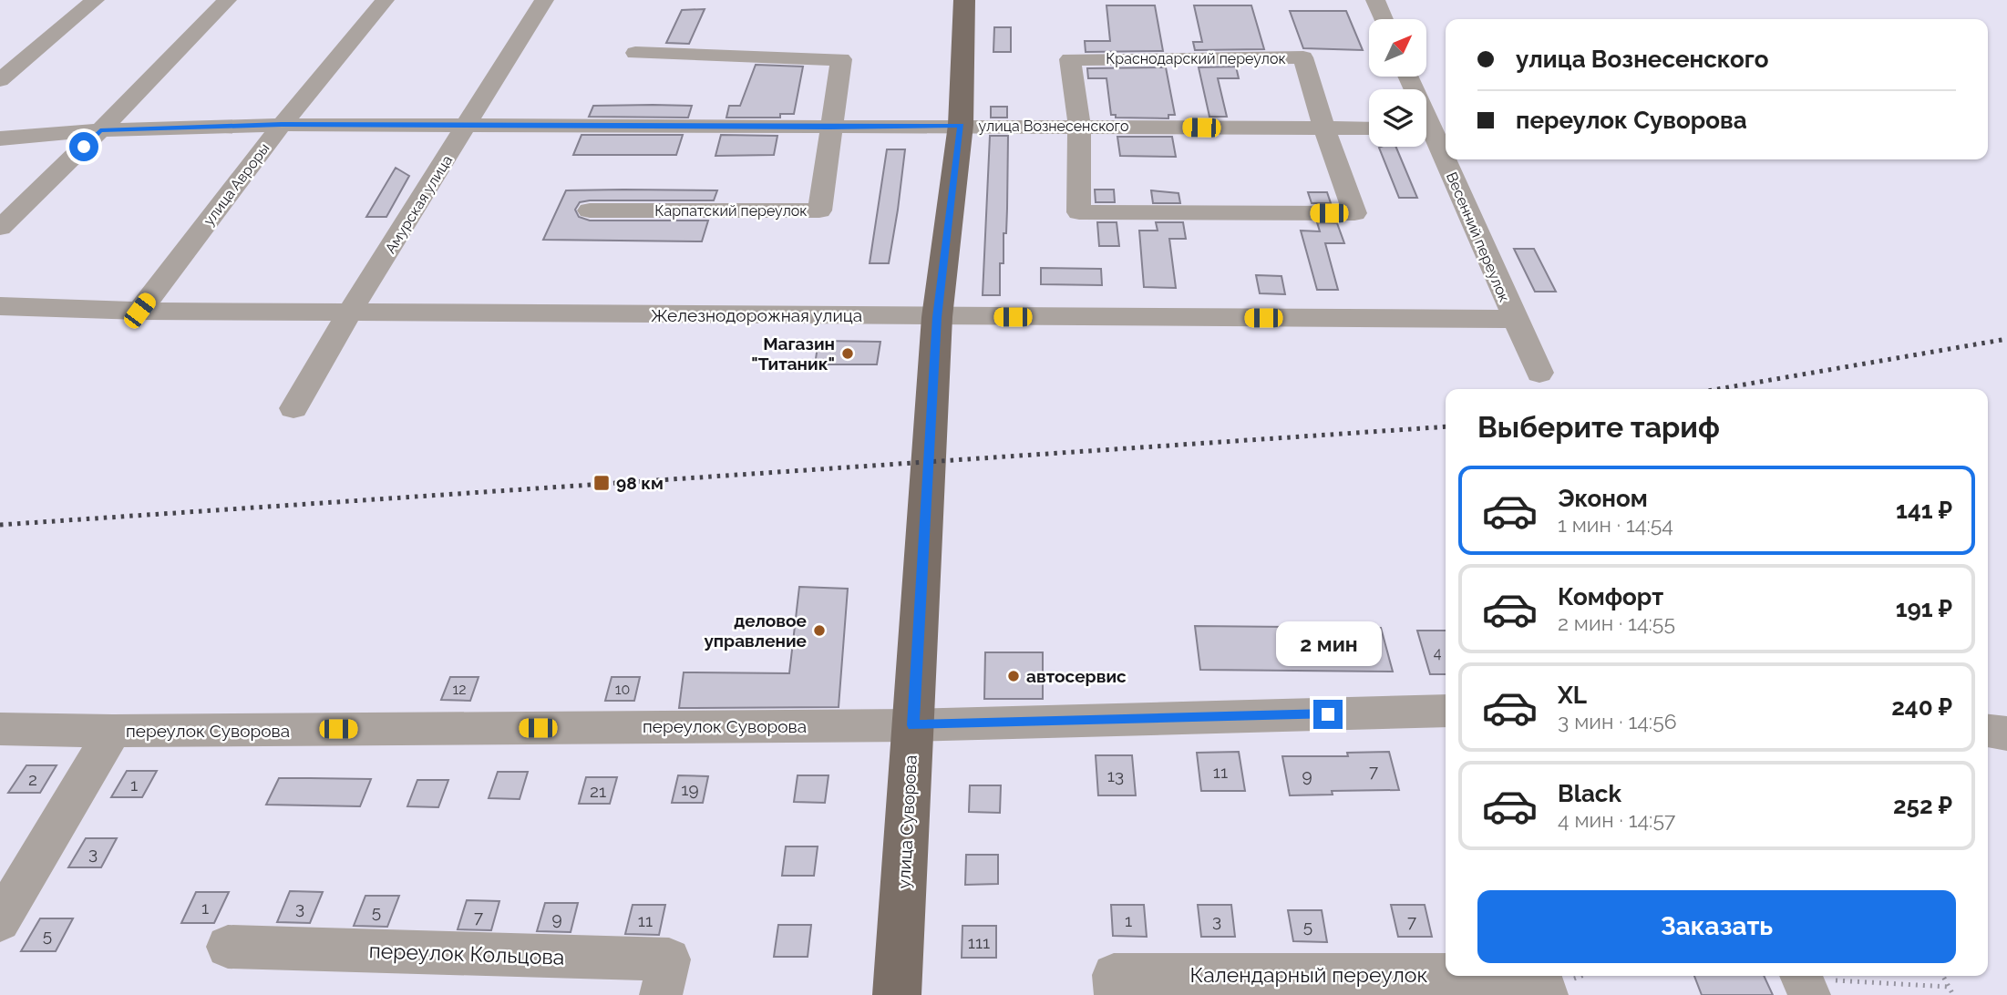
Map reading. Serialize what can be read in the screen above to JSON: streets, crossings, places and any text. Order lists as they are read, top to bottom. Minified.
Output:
{"streets":{"main road":["улица Суворова"],"street":["Краснодарский переулок","улица Вознесенского","улица Авроры","Амурская улица","Карпатский переулок","Весенний переулок","Железнодорожная улица","переулок Суворова","переулок Кольцова","Календарный переулок"]},"crossings":[["Краснодарский переулок","улица Вознесенского"],["улица Вознесенского","улица Авроры"],["улица Вознесенского","Амурская улица"],["улица Вознесенского","Карпатский переулок"],["улица Вознесенского","улица Суворова"],["улица Авроры","Железнодорожная улица"],["Амурская улица","Железнодорожная улица"],["Весенний переулок","Железнодорожная улица"],["Железнодорожная улица","улица Суворова"],["переулок Суворова","улица Суворова"]],"places":{"other":["Магазин \"Титаник\"","деловое управление","автосервис"],"transit":["98 км"]},"house_numbers":["4","12","10","7","11","13","9","2","1","19","21","3","1","3","5","7","9","11","1","3","7","5","5","111"],"north":"top right","page":{"banner":["улица Вознесенского","переулок Суворова"],"heading":"Выберите тариф","list":[{"name":"Эконом","note":"1 мин · 14:54","value":"141 ₽"},{"name":"Комфорт","note":"2 мин · 14:55","value":"191 ₽"},{"name":"XL","note":"3 мин · 14:56","value":"240 ₽"},{"name":"Black","note":"4 мин · 14:57","value":"252 ₽"}],"bubble":"2 мин","buttons":"Заказать"}}
